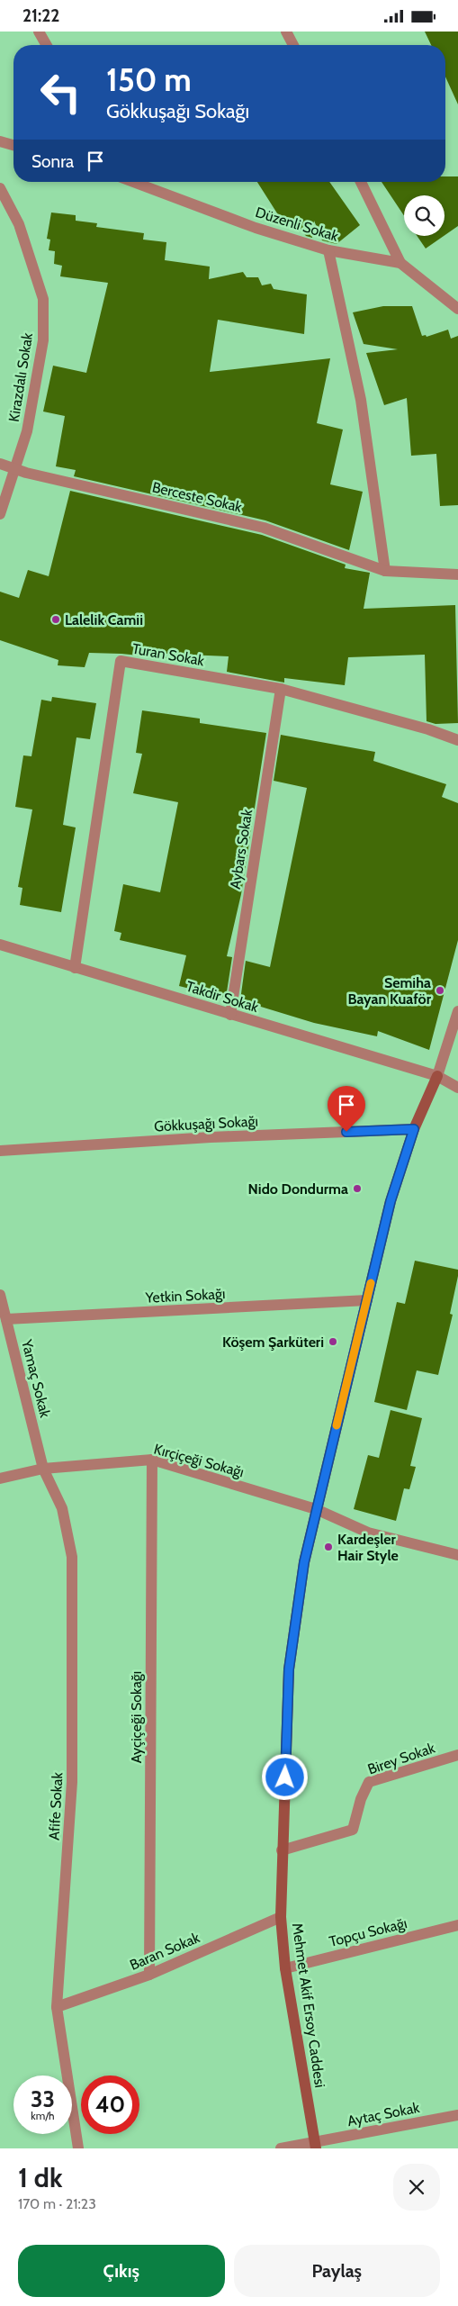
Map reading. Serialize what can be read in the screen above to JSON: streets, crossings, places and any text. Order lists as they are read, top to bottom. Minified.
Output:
{"streets":{"street":["Düzenli Sokak","Kirazdalı Sokak","Berceste Sokak","Turan Sokak","Aybars Sokak","Takdir Sokak","Gökkuşağı Sokağı","Yetkin Sokağı","Yamaç Sokak","Kırçiçeği Sokağı","Ayçiçeği Sokağı","Birey Sokak","Afife Sokak","Topçu Sokağı","Baran Sokak","Mehmet Akif Ersoy Caddesi","Aytaç Sokak"]},"crossings":[["Kirazdalı Sokak","Berceste Sokak"],["Turan Sokak","Aybars Sokak"],["Turan Sokak","Takdir Sokak"],["Aybars Sokak","Takdir Sokak"],["Takdir Sokak","Mehmet Akif Ersoy Caddesi"],["Gökkuşağı Sokağı","Mehmet Akif Ersoy Caddesi"],["Yetkin Sokağı","Yamaç Sokak"],["Yetkin Sokağı","Mehmet Akif Ersoy Caddesi"],["Yamaç Sokak","Kırçiçeği Sokağı"],["Yamaç Sokak","Afife Sokak"],["Kırçiçeği Sokağı","Ayçiçeği Sokağı"],["Kırçiçeği Sokağı","Afife Sokak"],["Kırçiçeği Sokağı","Mehmet Akif Ersoy Caddesi"],["Ayçiçeği Sokağı","Baran Sokak"],["Birey Sokak","Mehmet Akif Ersoy Caddesi"],["Afife Sokak","Baran Sokak"],["Topçu Sokağı","Mehmet Akif Ersoy Caddesi"],["Baran Sokak","Mehmet Akif Ersoy Caddesi"],["Mehmet Akif Ersoy Caddesi","Aytaç Sokak"]],"places":["Lalelik Camii","Semiha Bayan Kuaför","Nido Dondurma","Köşem Şarküteri","Kardeşler Hair Style"],"page":{"status":"21:22","turn":["150 m","Gökkuşağı Sokağı"],"then":"Sonra","speed":"33 km/h","limit":"40","heading":["1 dk","170 m · 21:23"],"buttons":["Çıkış","Paylaş"]}}
